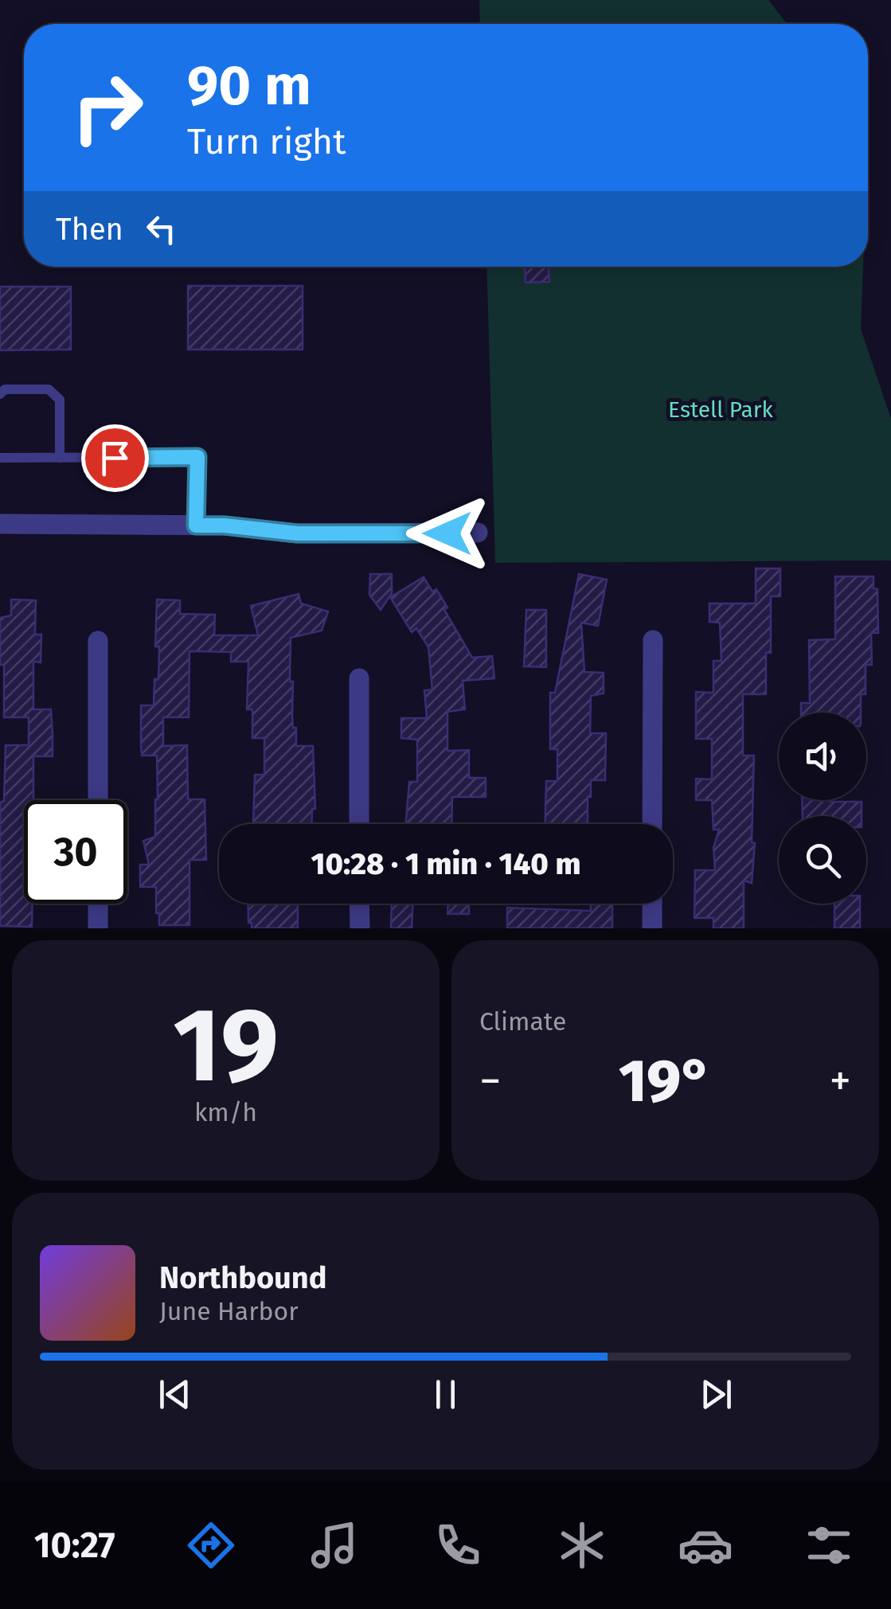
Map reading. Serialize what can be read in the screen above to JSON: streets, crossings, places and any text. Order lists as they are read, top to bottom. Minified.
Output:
{"parks":["Estell Park"],"page":{"turn":["90 m","Turn right"],"then":"Then","limit":"30","trip":"10:28 · 1 min · 140 m","tile":[["19","km/h"],"Climate"],"heat":["−","19°","+"],"song":["Northbound","June Harbor"],"tabs":"10:27"}}
